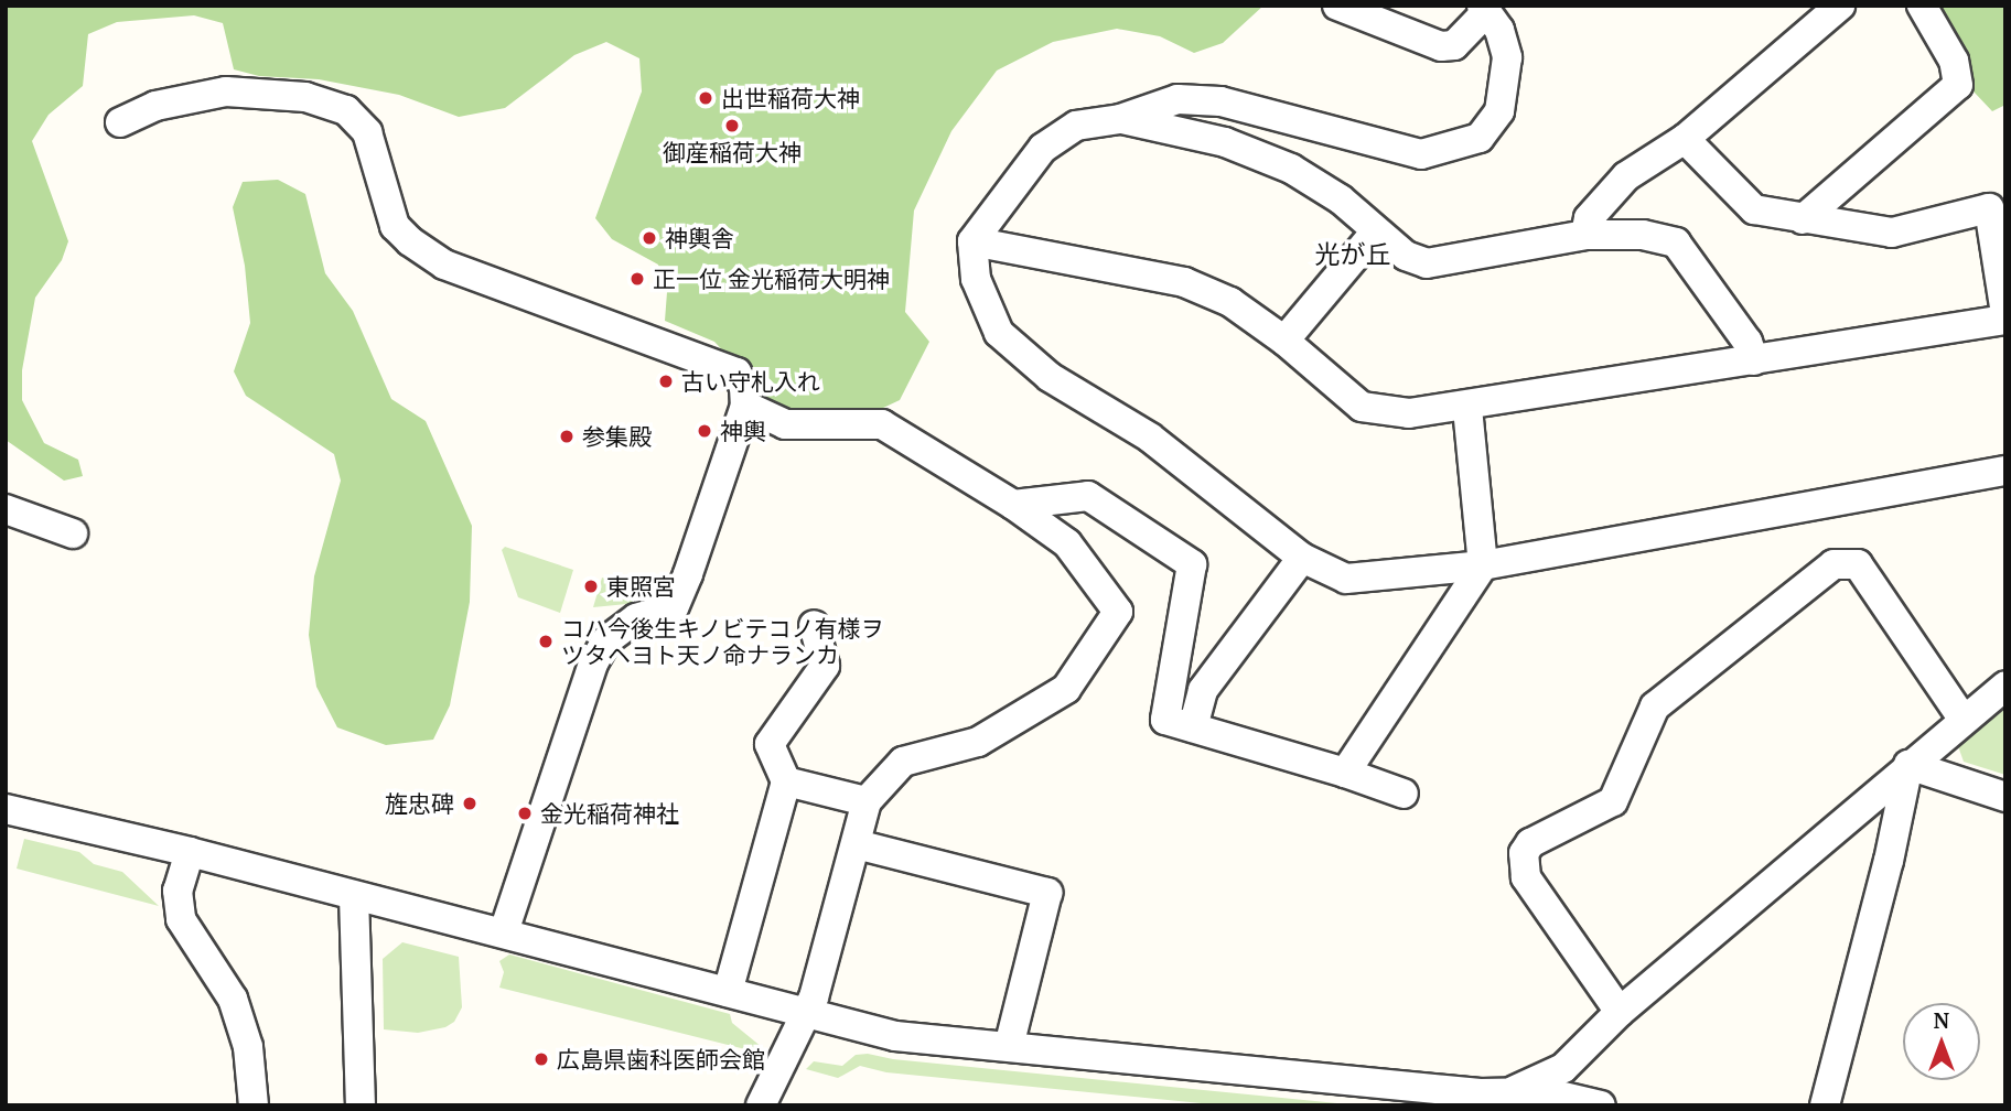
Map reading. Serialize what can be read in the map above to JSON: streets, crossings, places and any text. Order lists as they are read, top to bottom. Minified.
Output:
{"districts":["光が丘"],"places":["出世稲荷大神","御産稲荷大神","神輿舎","正一位 金光稲荷大明神","古い守札入れ","神輿","参集殿","東照宮","コハ今後生キノビテコノ有様ヲ ツタヘヨト天ノ命ナランカ","旌忠碑","金光稲荷神社","広島県歯科医師会館"],"north":"top"}
